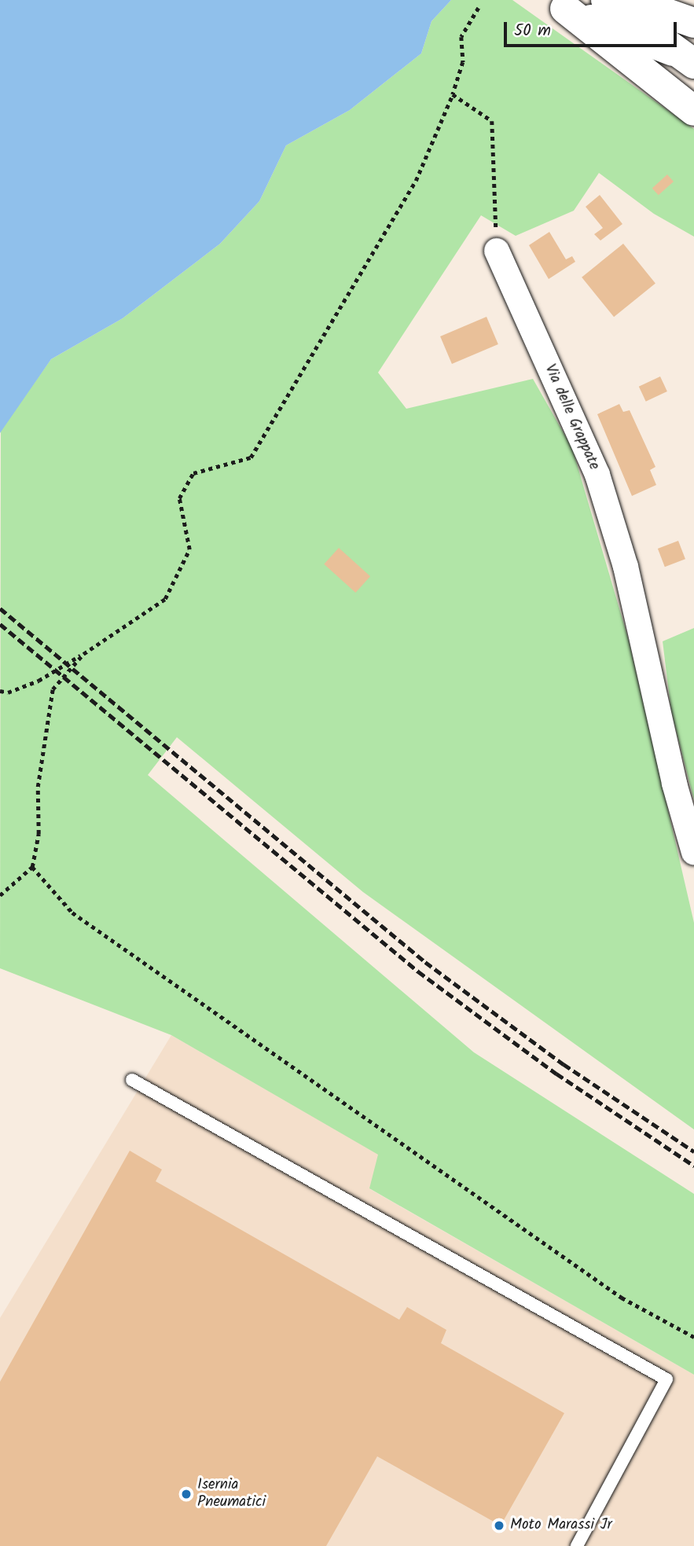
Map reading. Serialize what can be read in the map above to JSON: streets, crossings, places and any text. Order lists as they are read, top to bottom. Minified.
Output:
{"streets":{"street":["Via delle Grappate"]},"places":["Isernia Pneumatici","Moto Marassi Jr"],"scale_bar":"50 m"}
